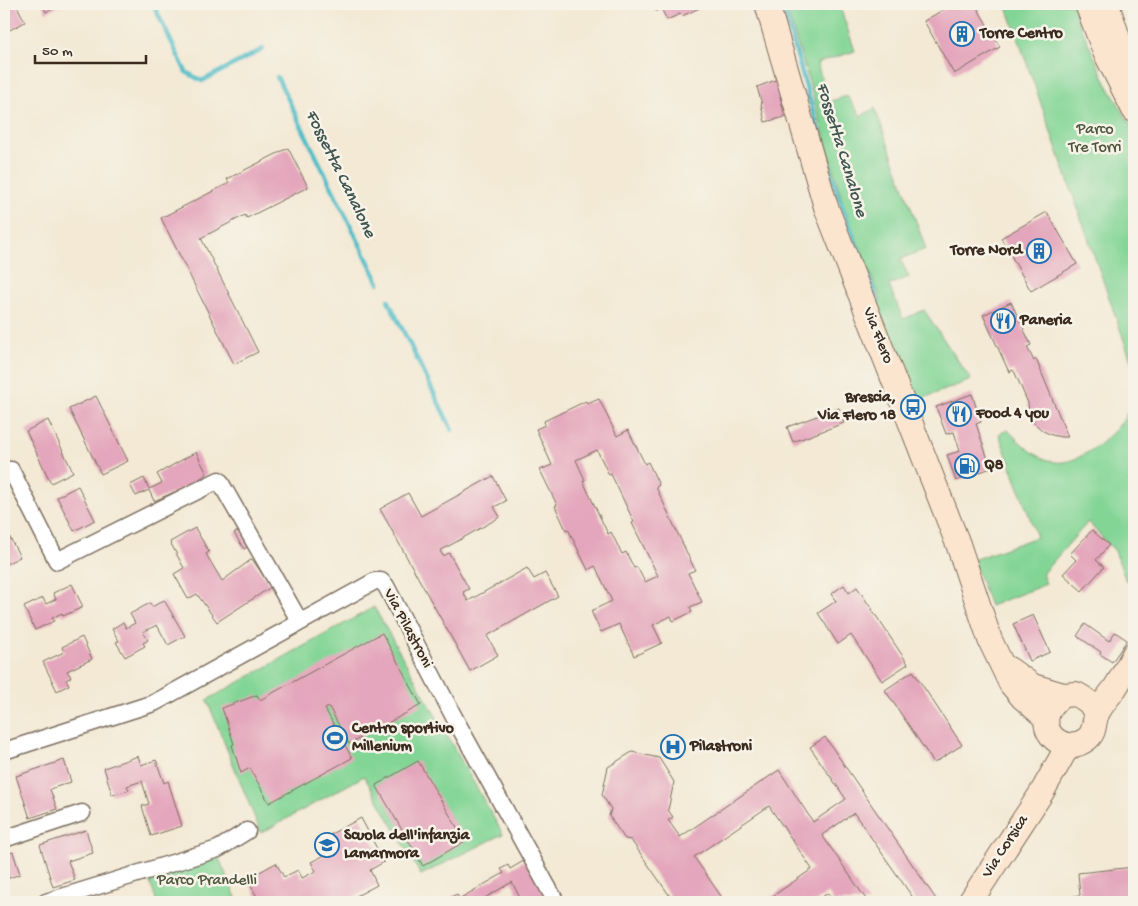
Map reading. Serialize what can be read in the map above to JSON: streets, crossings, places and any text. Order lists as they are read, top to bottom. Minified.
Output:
{"streets":{"street":["Via Flero","Via Pilastroni","Via Corsica"]},"crossings":[["Via Flero","Via Corsica"]],"water":["Fossetta Canalone"],"parks":["Parco Tre Torri","Parco Prandelli"],"places":{"building":["Torre Centro","Torre Nord"],"restaurant":["Paneria","Food 4 you"],"bus stop":["Brescia, Via Flero 18"],"fuel station":["Q8"],"sports":["Centro sportivo Millenium"],"hospital":["Pilastroni"],"school or university":["Scuola dell'infanzia Lamarmora"]},"scale_bar":"50 m"}
